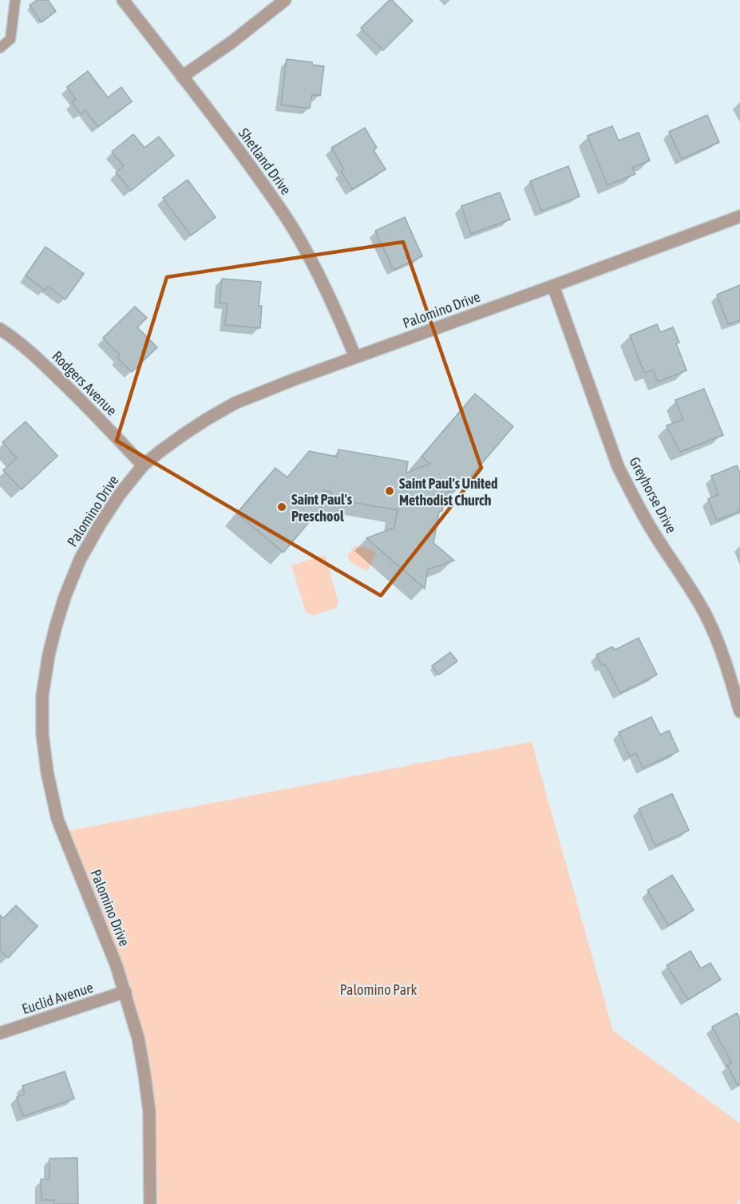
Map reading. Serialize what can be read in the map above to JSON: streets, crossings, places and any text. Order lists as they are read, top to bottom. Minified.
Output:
{"streets":{"street":["Shetland Drive","Palomino Drive","Rodgers Avenue","Greyhorse Drive","Euclid Avenue"]},"crossings":[["Shetland Drive","Palomino Drive"],["Palomino Drive","Rodgers Avenue"],["Palomino Drive","Greyhorse Drive"],["Palomino Drive","Euclid Avenue"]],"parks":["Palomino Park"],"places":["Saint Paul's United Methodist Church","Saint Paul's Preschool"]}
